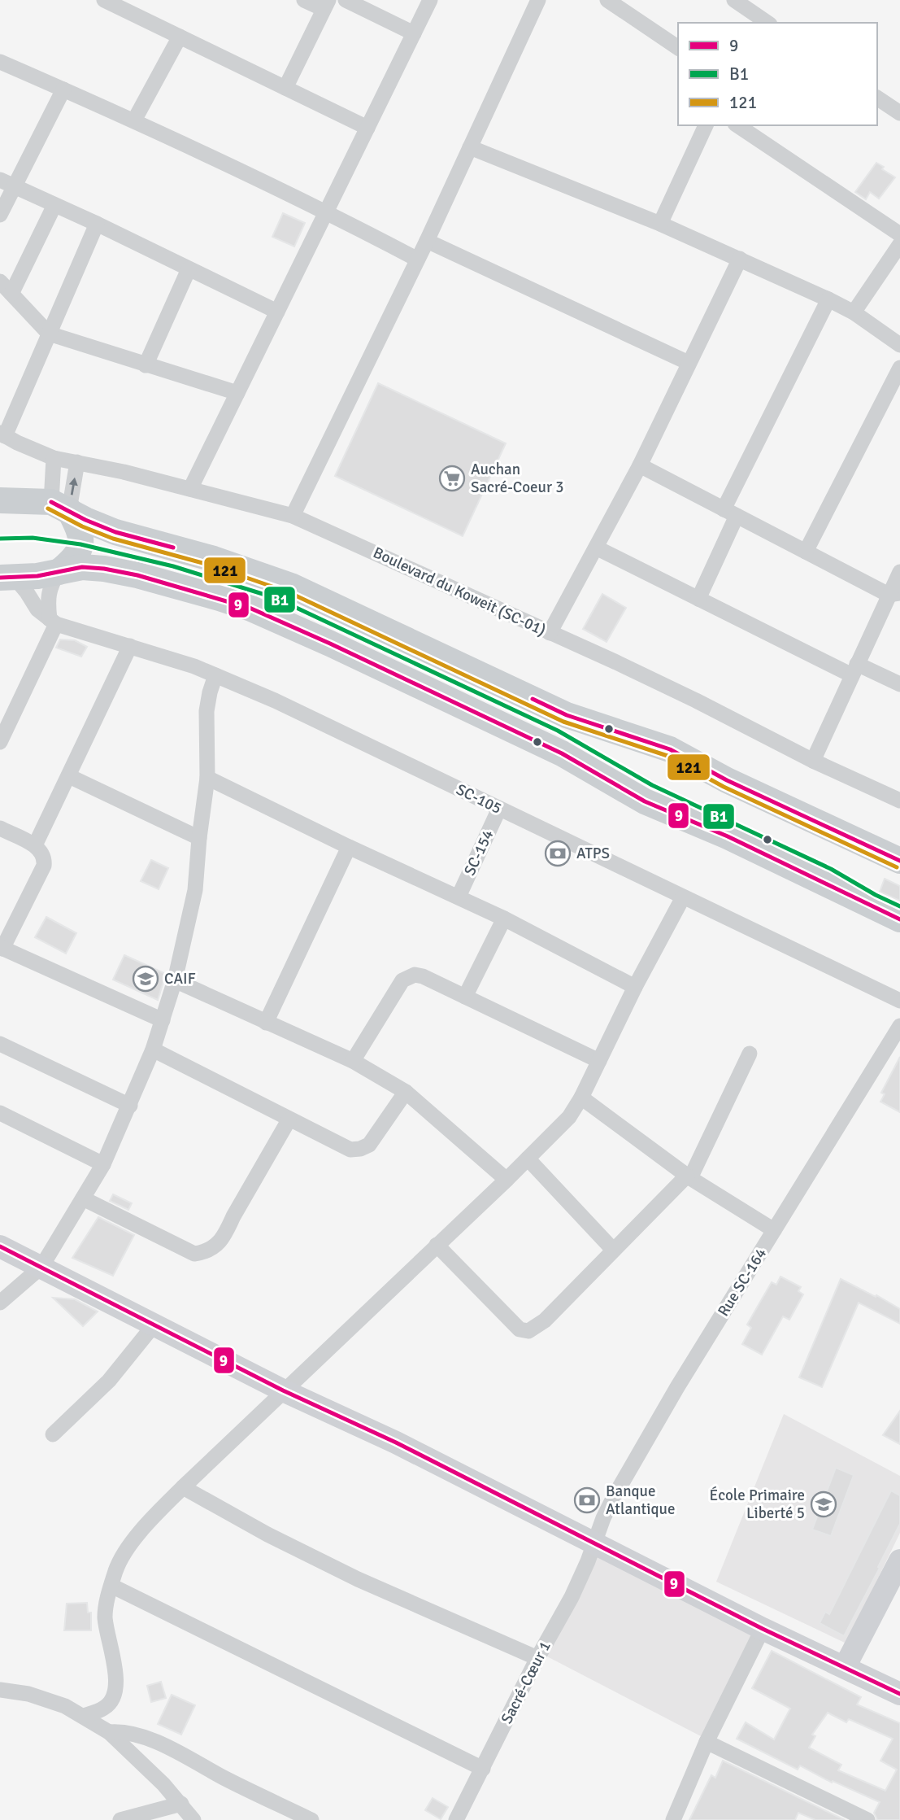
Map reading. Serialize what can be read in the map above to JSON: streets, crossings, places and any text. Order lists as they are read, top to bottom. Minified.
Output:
{"streets":{"street":["Boulevard du Koweit (SC-01)","SC-105","SC-154","Rue SC-164","Sacré-Cœur 1"]},"crossings":[["SC-105","SC-154"],["Rue SC-164","Sacré-Cœur 1"]],"places":{"supermarket":["Auchan Sacré-Coeur 3"],"bank":["ATPS","Banque Atlantique"],"school or university":["CAIF","École Primaire Liberté 5"]},"lines":["transit line 9","transit line 121","transit line B1"],"legend":["9","B1","121"]}
